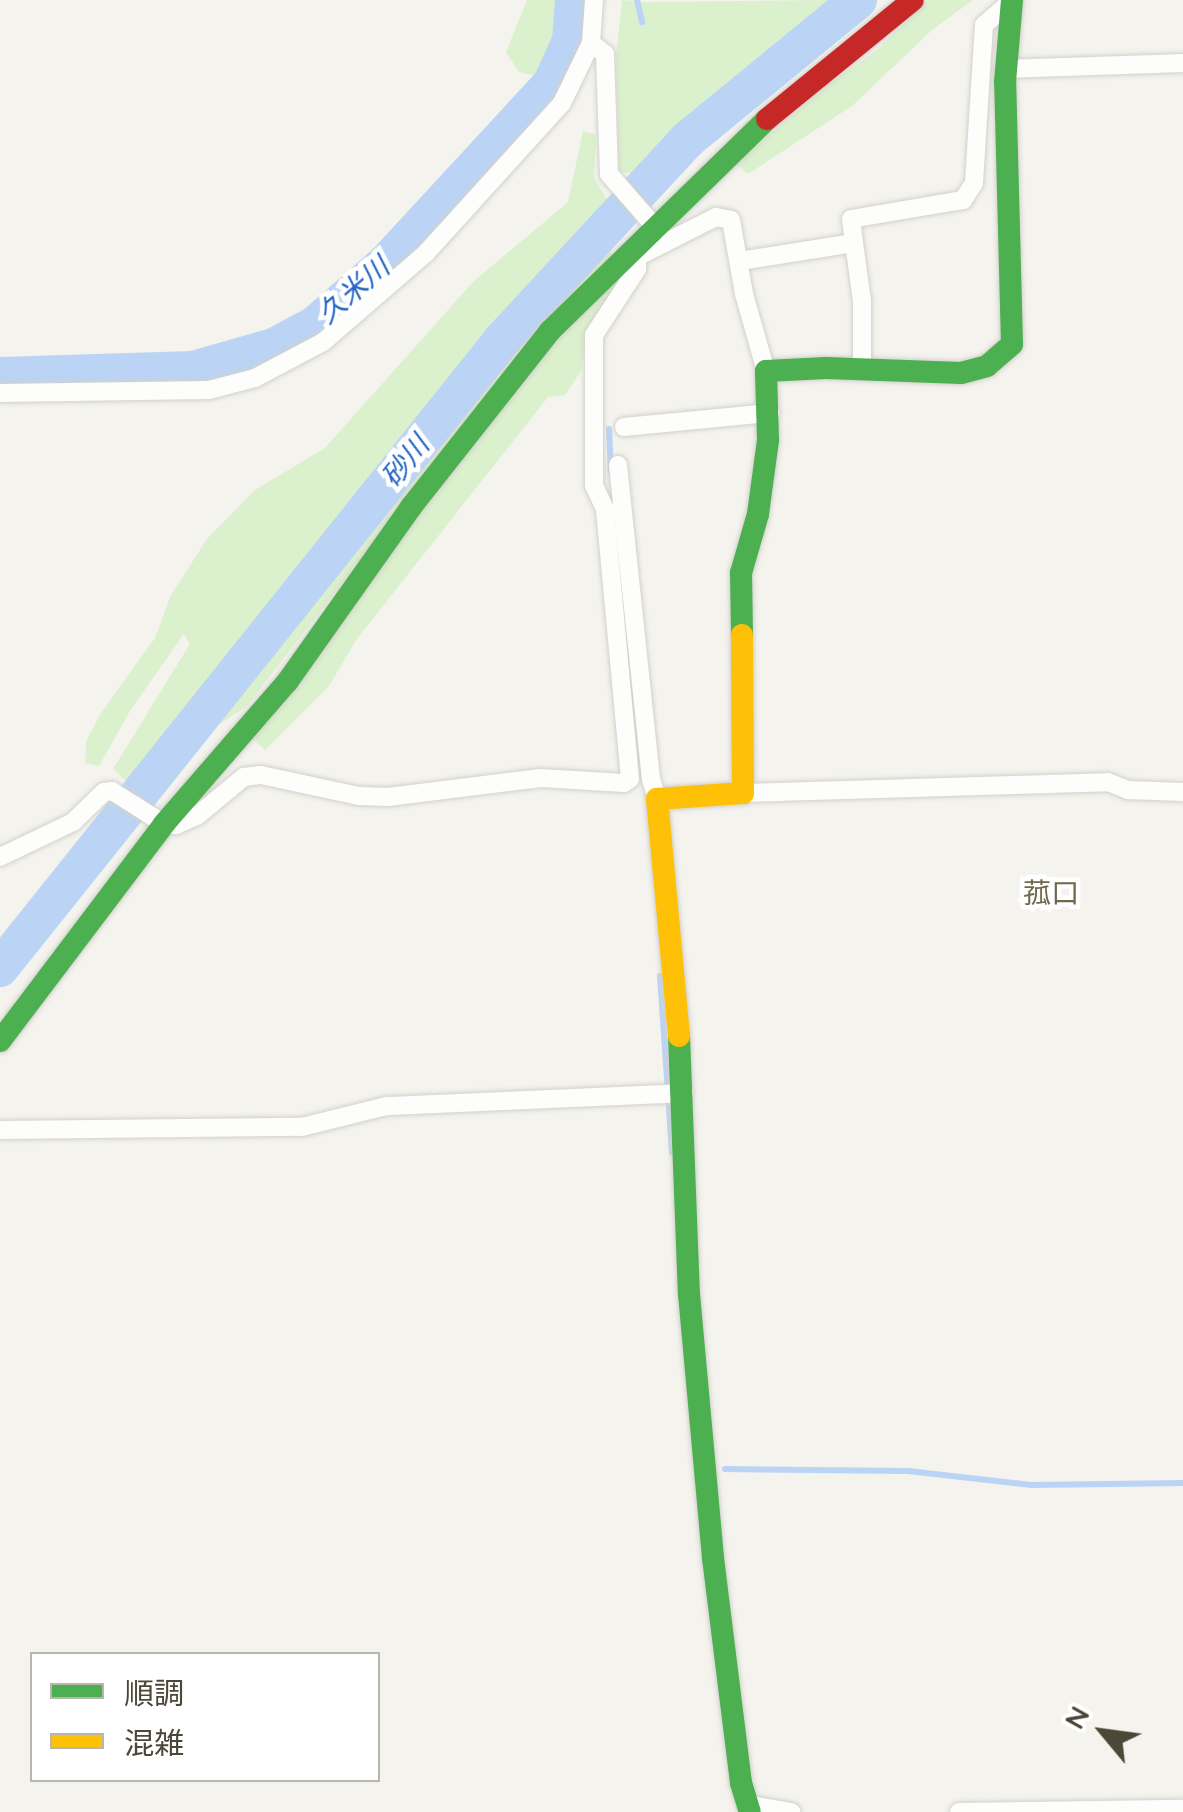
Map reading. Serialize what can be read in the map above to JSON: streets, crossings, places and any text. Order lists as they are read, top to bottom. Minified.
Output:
{"districts":["菰口"],"water":["久米川","砂川"],"legend":["順調","混雑"],"north":"top left"}
